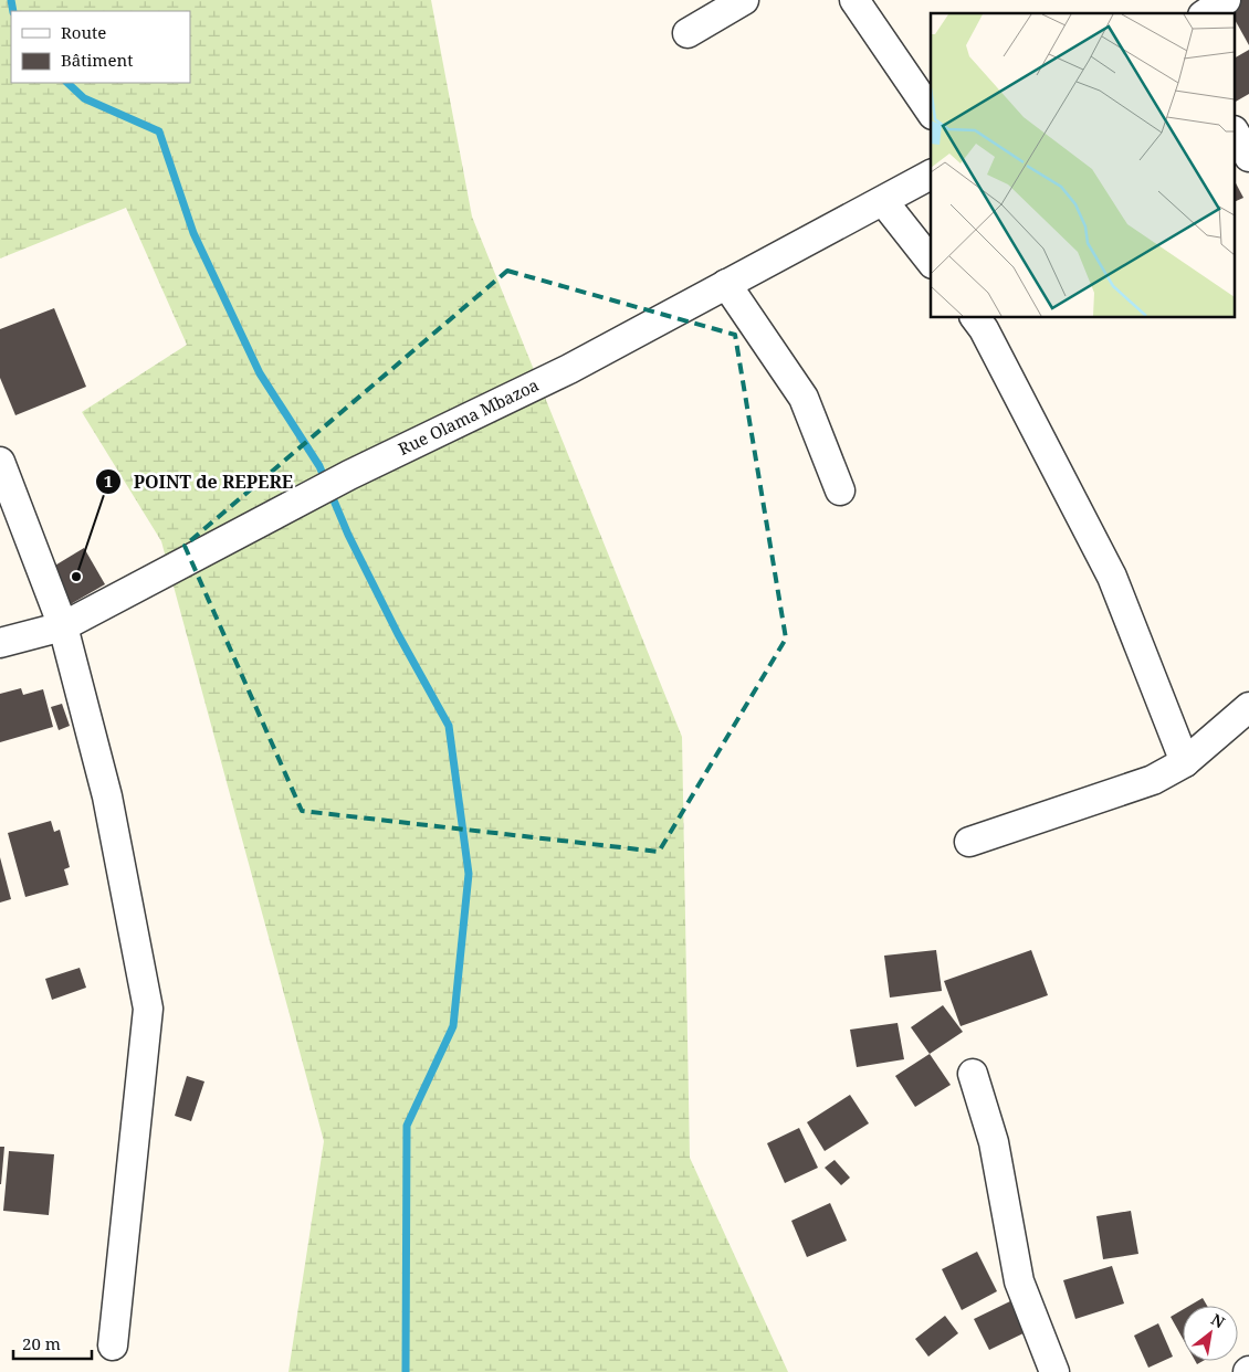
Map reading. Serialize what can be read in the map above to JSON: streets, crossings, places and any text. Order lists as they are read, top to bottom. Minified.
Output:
{"streets":{"street":["Rue Olama Mbazoa"]},"places":["POINT de REPERE"],"legend":["Route","Bâtiment"],"scale_bar":"20 m","north":"top right"}
